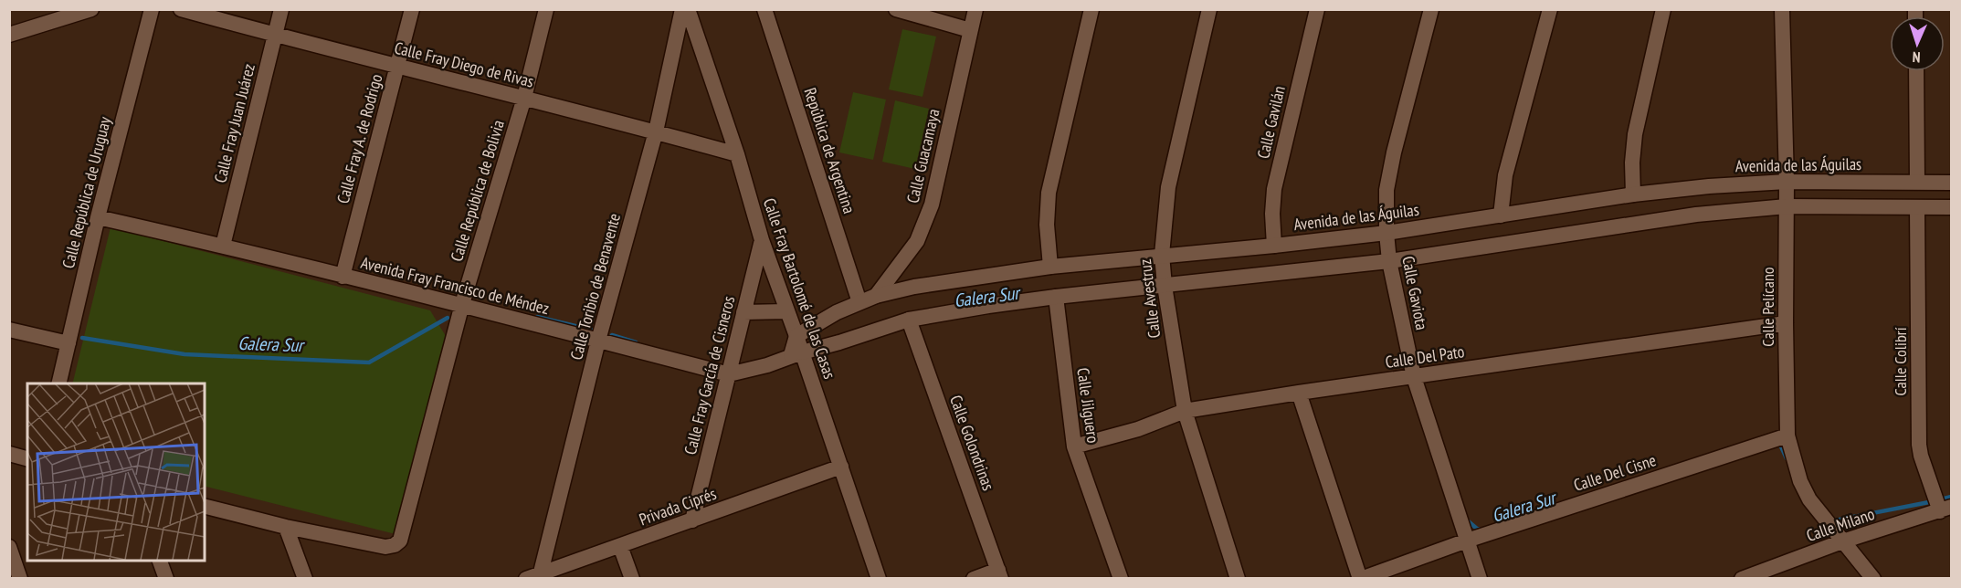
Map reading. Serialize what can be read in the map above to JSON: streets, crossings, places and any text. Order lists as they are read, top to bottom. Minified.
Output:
{"streets":{"street":["Calle Fray Diego de Rivas","Calle Gavilán","Calle Fray Juan Juárez","Calle Fray A. de Rodrigo","República de Argentina","Calle Guacamaya","Avenida de las Águilas","Calle República de Bolivia","Calle República de Uruguay","Avenida Fray Francisco de Méndez","Calle Toribio de Benavente","Calle Fray Bartolomé de las Casas","Calle Gaviota","Calle Avestruz","Calle Pelícano","Calle Del Pato","Calle Colibrí","Calle Fray García de Cisneros","Calle Jilguero","Calle Golondrinas","Calle Del Cisne","Privada Ciprés","Calle Milano"]},"crossings":[["Calle Fray Diego de Rivas","Calle Fray Juan Juárez"],["Calle Fray Diego de Rivas","Calle Fray A. de Rodrigo"],["Calle Fray Diego de Rivas","Calle República de Bolivia"],["Calle Fray Diego de Rivas","Calle Toribio de Benavente"],["Calle Fray Diego de Rivas","Calle Fray Bartolomé de las Casas"],["Calle Gavilán","Avenida de las Águilas"],["Calle Fray Juan Juárez","Avenida Fray Francisco de Méndez"],["Calle Fray A. de Rodrigo","Avenida Fray Francisco de Méndez"],["República de Argentina","Avenida de las Águilas"],["Calle Guacamaya","Avenida de las Águilas"],["Avenida de las Águilas","Calle Fray Bartolomé de las Casas"],["Avenida de las Águilas","Calle Gaviota"],["Avenida de las Águilas","Calle Avestruz"],["Avenida de las Águilas","Calle Pelícano"],["Calle República de Bolivia","Avenida Fray Francisco de Méndez"],["Calle República de Uruguay","Avenida Fray Francisco de Méndez"],["Avenida Fray Francisco de Méndez","Calle Toribio de Benavente"],["Avenida Fray Francisco de Méndez","Calle Fray Bartolomé de las Casas"],["Avenida Fray Francisco de Méndez","Calle Fray García de Cisneros"],["Calle Toribio de Benavente","Privada Ciprés"],["Calle Fray Bartolomé de las Casas","Calle Fray García de Cisneros"],["Calle Fray Bartolomé de las Casas","Privada Ciprés"],["Calle Gaviota","Calle Del Pato"],["Calle Gaviota","Calle Del Cisne"],["Calle Avestruz","Calle Del Pato"],["Calle Pelícano","Calle Del Pato"],["Calle Pelícano","Calle Del Cisne"],["Calle Pelícano","Calle Milano"],["Calle Del Pato","Calle Jilguero"],["Calle Colibrí","Calle Milano"],["Calle Fray García de Cisneros","Privada Ciprés"]],"water":["Galera Sur"],"north":"bottom"}
